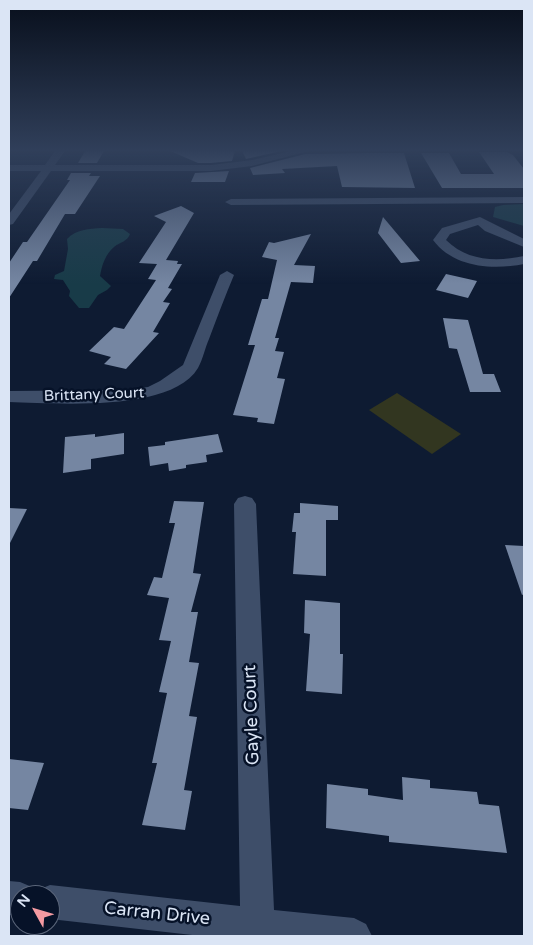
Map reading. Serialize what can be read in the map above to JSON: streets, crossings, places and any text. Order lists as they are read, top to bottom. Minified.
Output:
{"streets":{"street":["Brittany Court","Gayle Court","Carran Drive"]},"crossings":[["Gayle Court","Carran Drive"]],"north":"top left"}
